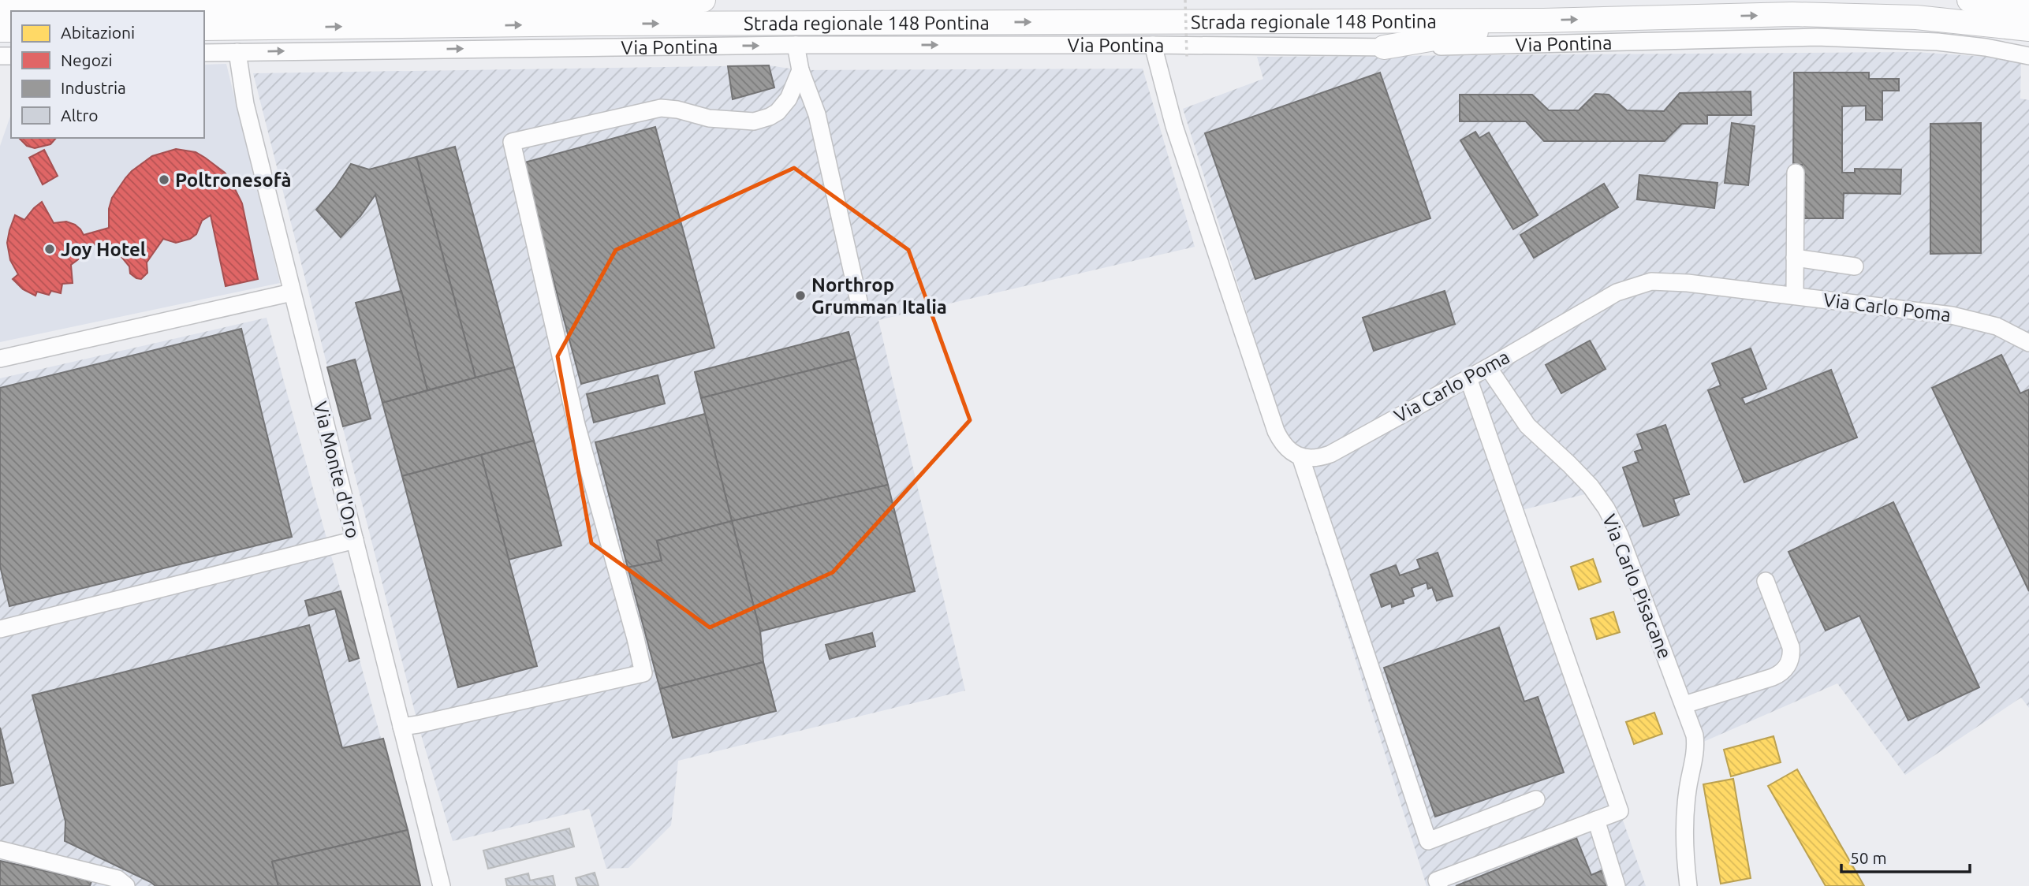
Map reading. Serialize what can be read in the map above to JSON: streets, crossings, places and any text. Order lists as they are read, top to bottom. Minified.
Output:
{"streets":{"highway":["Strada regionale 148 Pontina","Via Pontina"],"street":["Via Carlo Poma","Via Monte d'Oro","Via Carlo Pisacane"]},"crossings":[["Strada regionale 148 Pontina","Via Pontina"],["Via Pontina","Via Monte d'Oro"],["Via Carlo Poma","Via Carlo Pisacane"]],"one_way":["Strada regionale 148 Pontina"],"places":["Poltronesofà","Joy Hotel","Northrop Grumman Italia"],"legend":["Abitazioni","Negozi","Industria","Altro"],"scale_bar":"50 m"}
